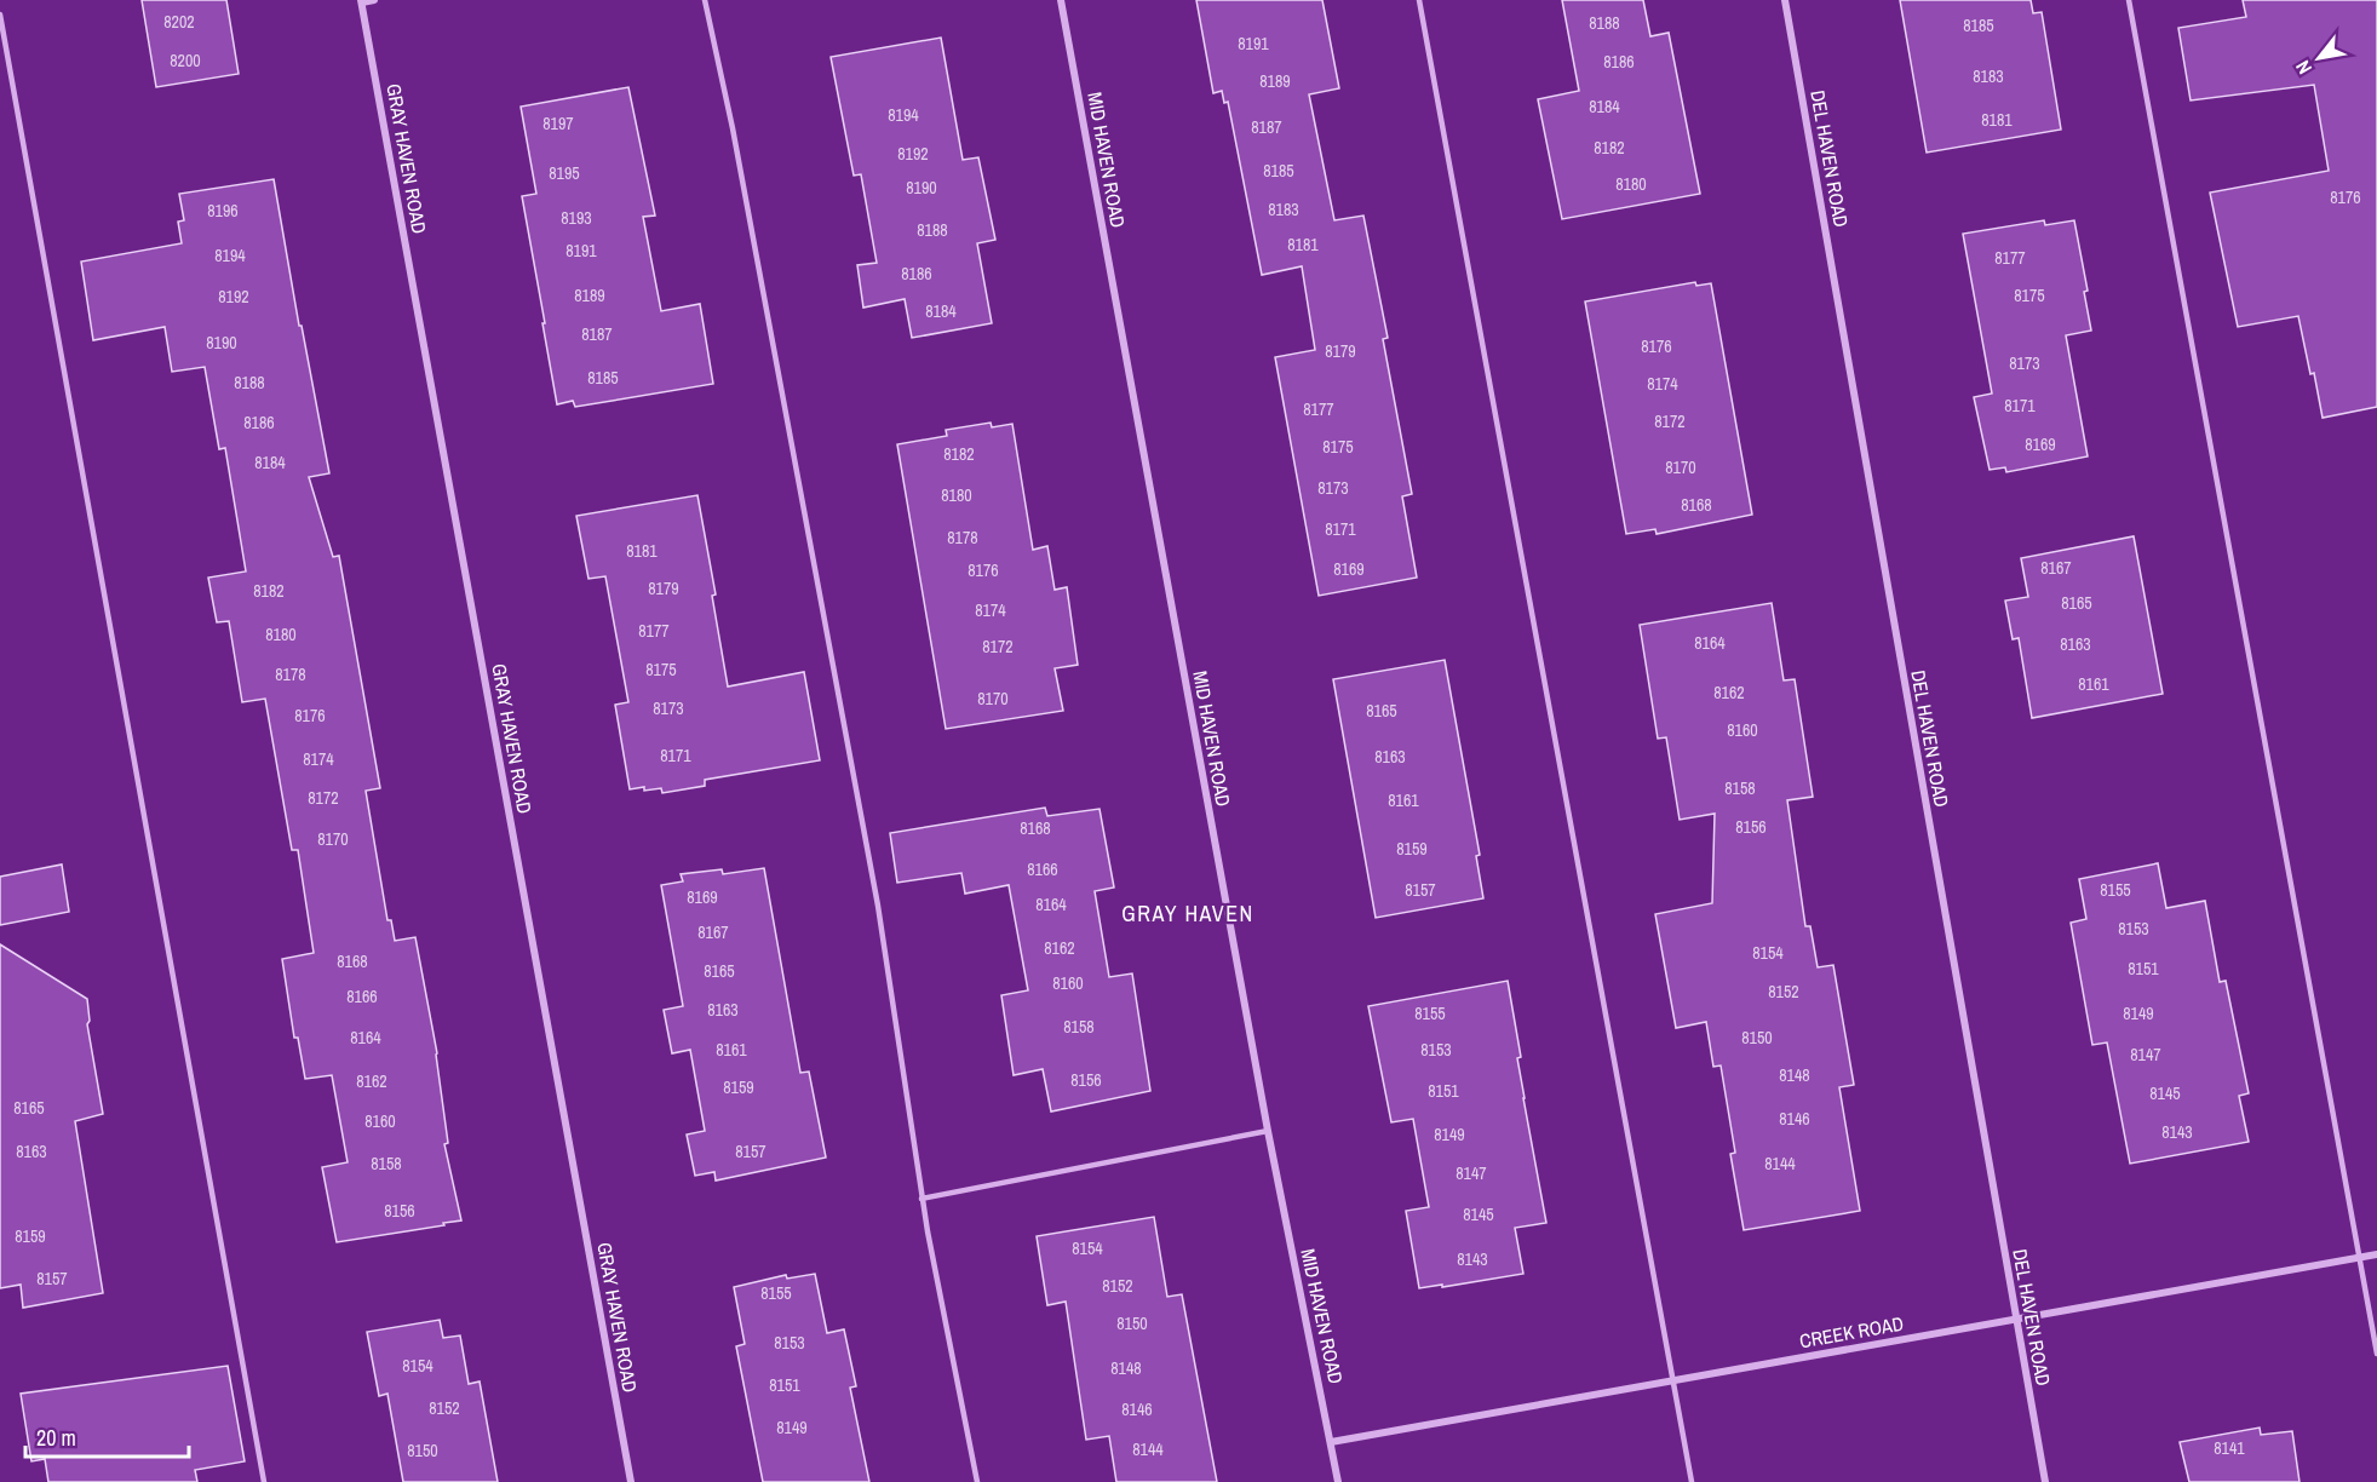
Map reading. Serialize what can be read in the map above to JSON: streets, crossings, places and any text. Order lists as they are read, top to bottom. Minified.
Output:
{"streets":{"street":["GRAY HAVEN ROAD","DEL HAVEN ROAD","MID HAVEN ROAD","CREEK ROAD"]},"crossings":[["DEL HAVEN ROAD","CREEK ROAD"],["MID HAVEN ROAD","CREEK ROAD"]],"districts":["GRAY HAVEN"],"house_numbers":["8202","8188","8185","8191","8200","8186","8183","8189","8184","8194","8181","8197","8187","8182","8192","8185","8195","8180","8190","8176","8183","8196","8193","8188","8181","8191","8194","8177","8186","8189","8175","8192","8184","8187","8190","8176","8179","8173","8185","8188","8174","8171","8177","8172","8186","8169","8175","8182","8184","8170","8173","8180","8168","8171","8178","8181","8167","8169","8176","8179","8182","8165","8174","8177","8180","8164","8163","8172","8175","8178","8161","8162","8170","8173","8165","8176","8160","8171","8163","8174","8158","8172","8161","8156","8168","8170","8159","8166","8157","8155","8169","8164","8153","8167","8162","8154","8168","8151","8165","8160","8152","8166","8163","8155","8149","8158","8164","8150","8161","8153","8147","8148","8156","8162","8159","8151","8145","8165","8146","8160","8143","8149","8163","8157","8158","8144","8147","8156","8145","8159","8154","8143","8157","8152","8155","8150","8153","8154","8148","8151","8152","8146","8149","8141","8144","8150"],"scale_bar":"20 m","north":"bottom left"}
